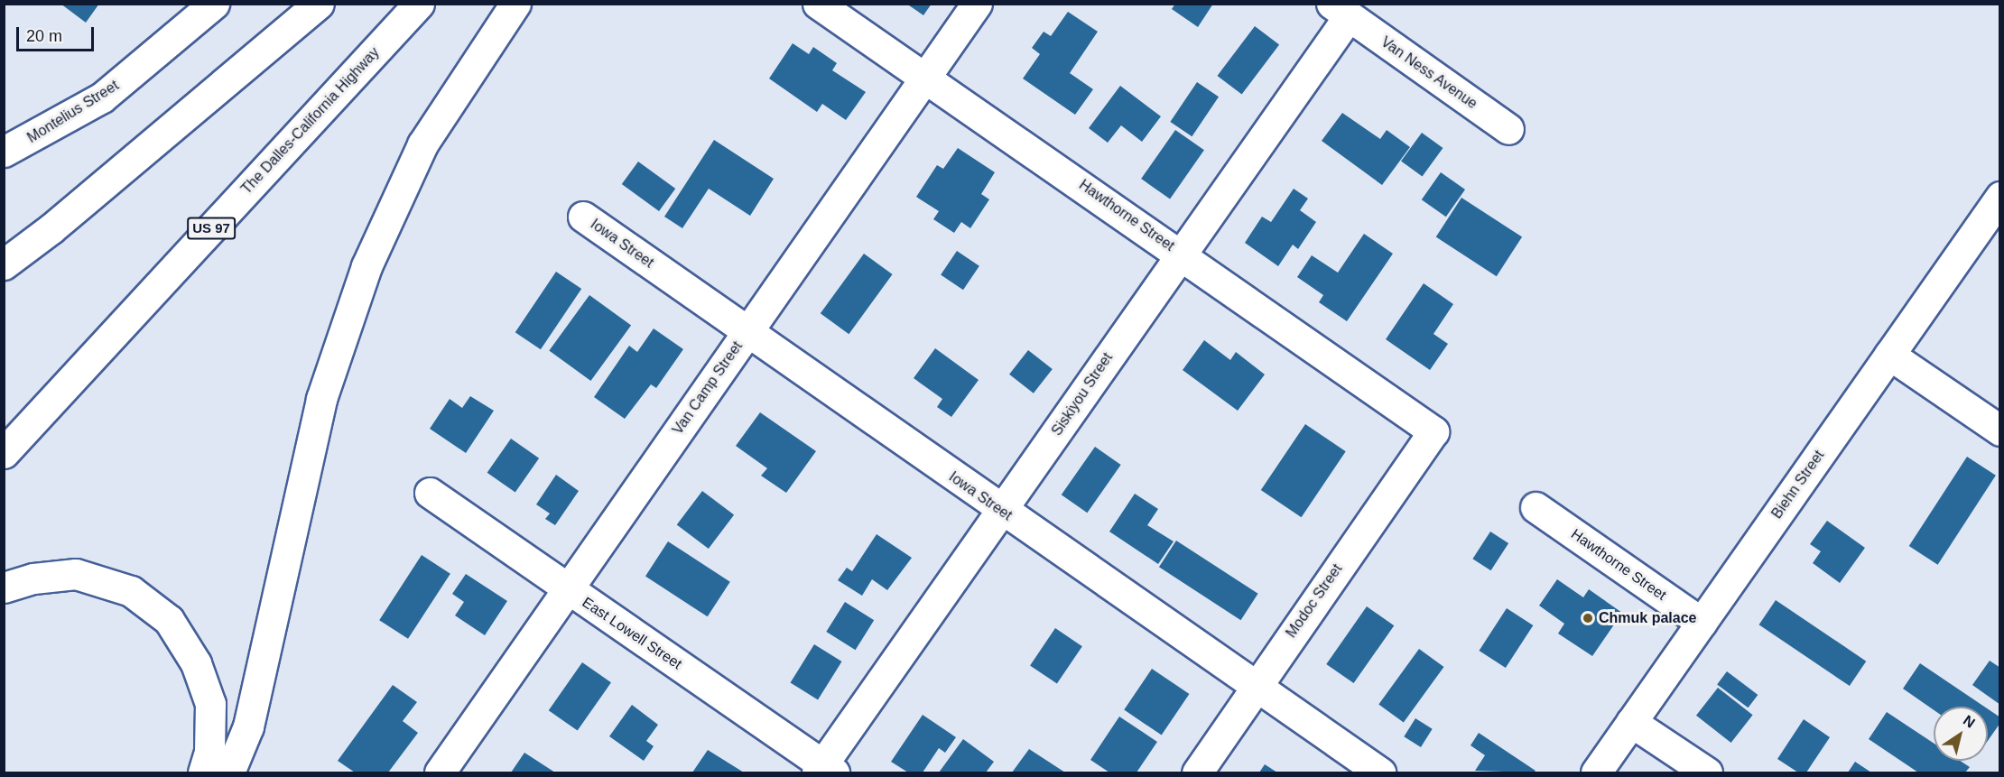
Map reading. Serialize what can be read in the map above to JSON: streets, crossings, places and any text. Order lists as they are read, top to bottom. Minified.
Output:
{"streets":{"main road":["Van Ness Avenue","Montelius Street","The Dalles-California Highway","Hawthorne Street","US 97","Iowa Street","Van Camp Street","Siskiyou Street","Biehn Street","Modoc Street","East Lowell Street"]},"crossings":[["Van Ness Avenue","Siskiyou Street"],["Hawthorne Street","Van Camp Street"],["Hawthorne Street","Siskiyou Street"],["Hawthorne Street","Biehn Street"],["Hawthorne Street","Modoc Street"],["Iowa Street","Van Camp Street"],["Iowa Street","Siskiyou Street"],["Iowa Street","Modoc Street"],["Van Camp Street","East Lowell Street"],["Siskiyou Street","East Lowell Street"]],"places":["Chmuk palace"],"scale_bar":"20 m","north":"top right"}
